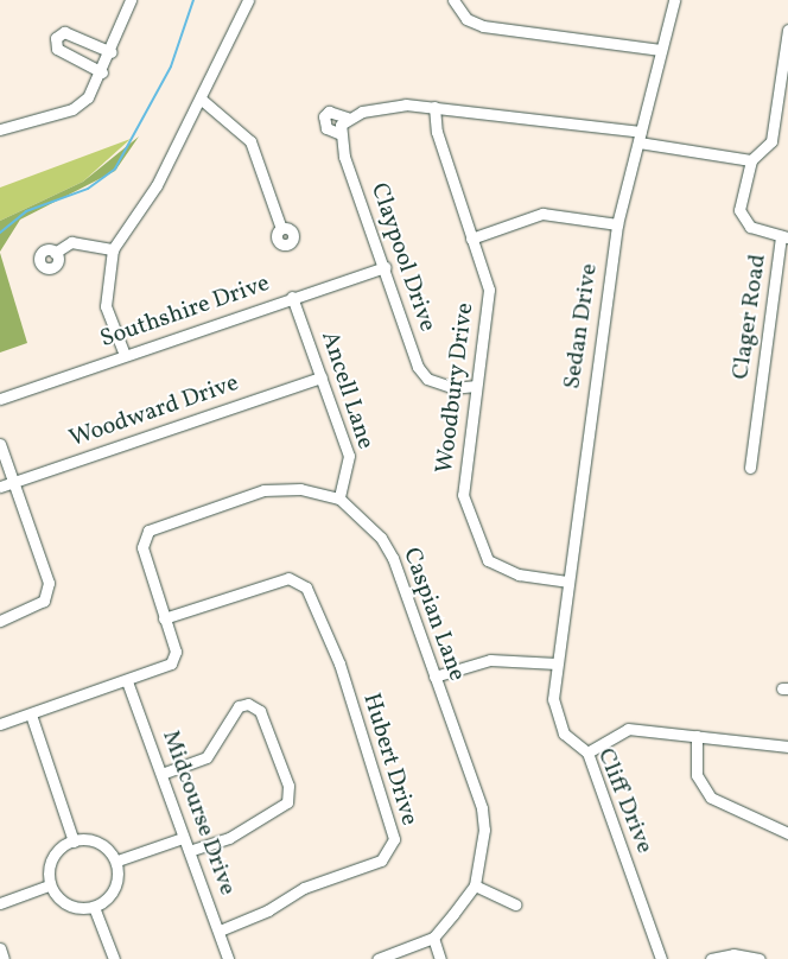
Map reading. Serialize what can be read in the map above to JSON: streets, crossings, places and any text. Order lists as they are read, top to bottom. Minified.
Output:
{"streets":{"street":["Claypool Drive","Southshire Drive","Clager Road","Sedan Drive","Woodbury Drive","Ancell Lane","Woodward Drive","Caspian Lane","Hubert Drive","Cliff Drive","Midcourse Drive"]},"crossings":[["Claypool Drive","Southshire Drive"],["Claypool Drive","Clager Road"],["Claypool Drive","Sedan Drive"],["Claypool Drive","Woodbury Drive"],["Southshire Drive","Ancell Lane"],["Sedan Drive","Woodbury Drive"],["Sedan Drive","Cliff Drive"],["Ancell Lane","Woodward Drive"],["Ancell Lane","Caspian Lane"],["Hubert Drive","Midcourse Drive"]]}
